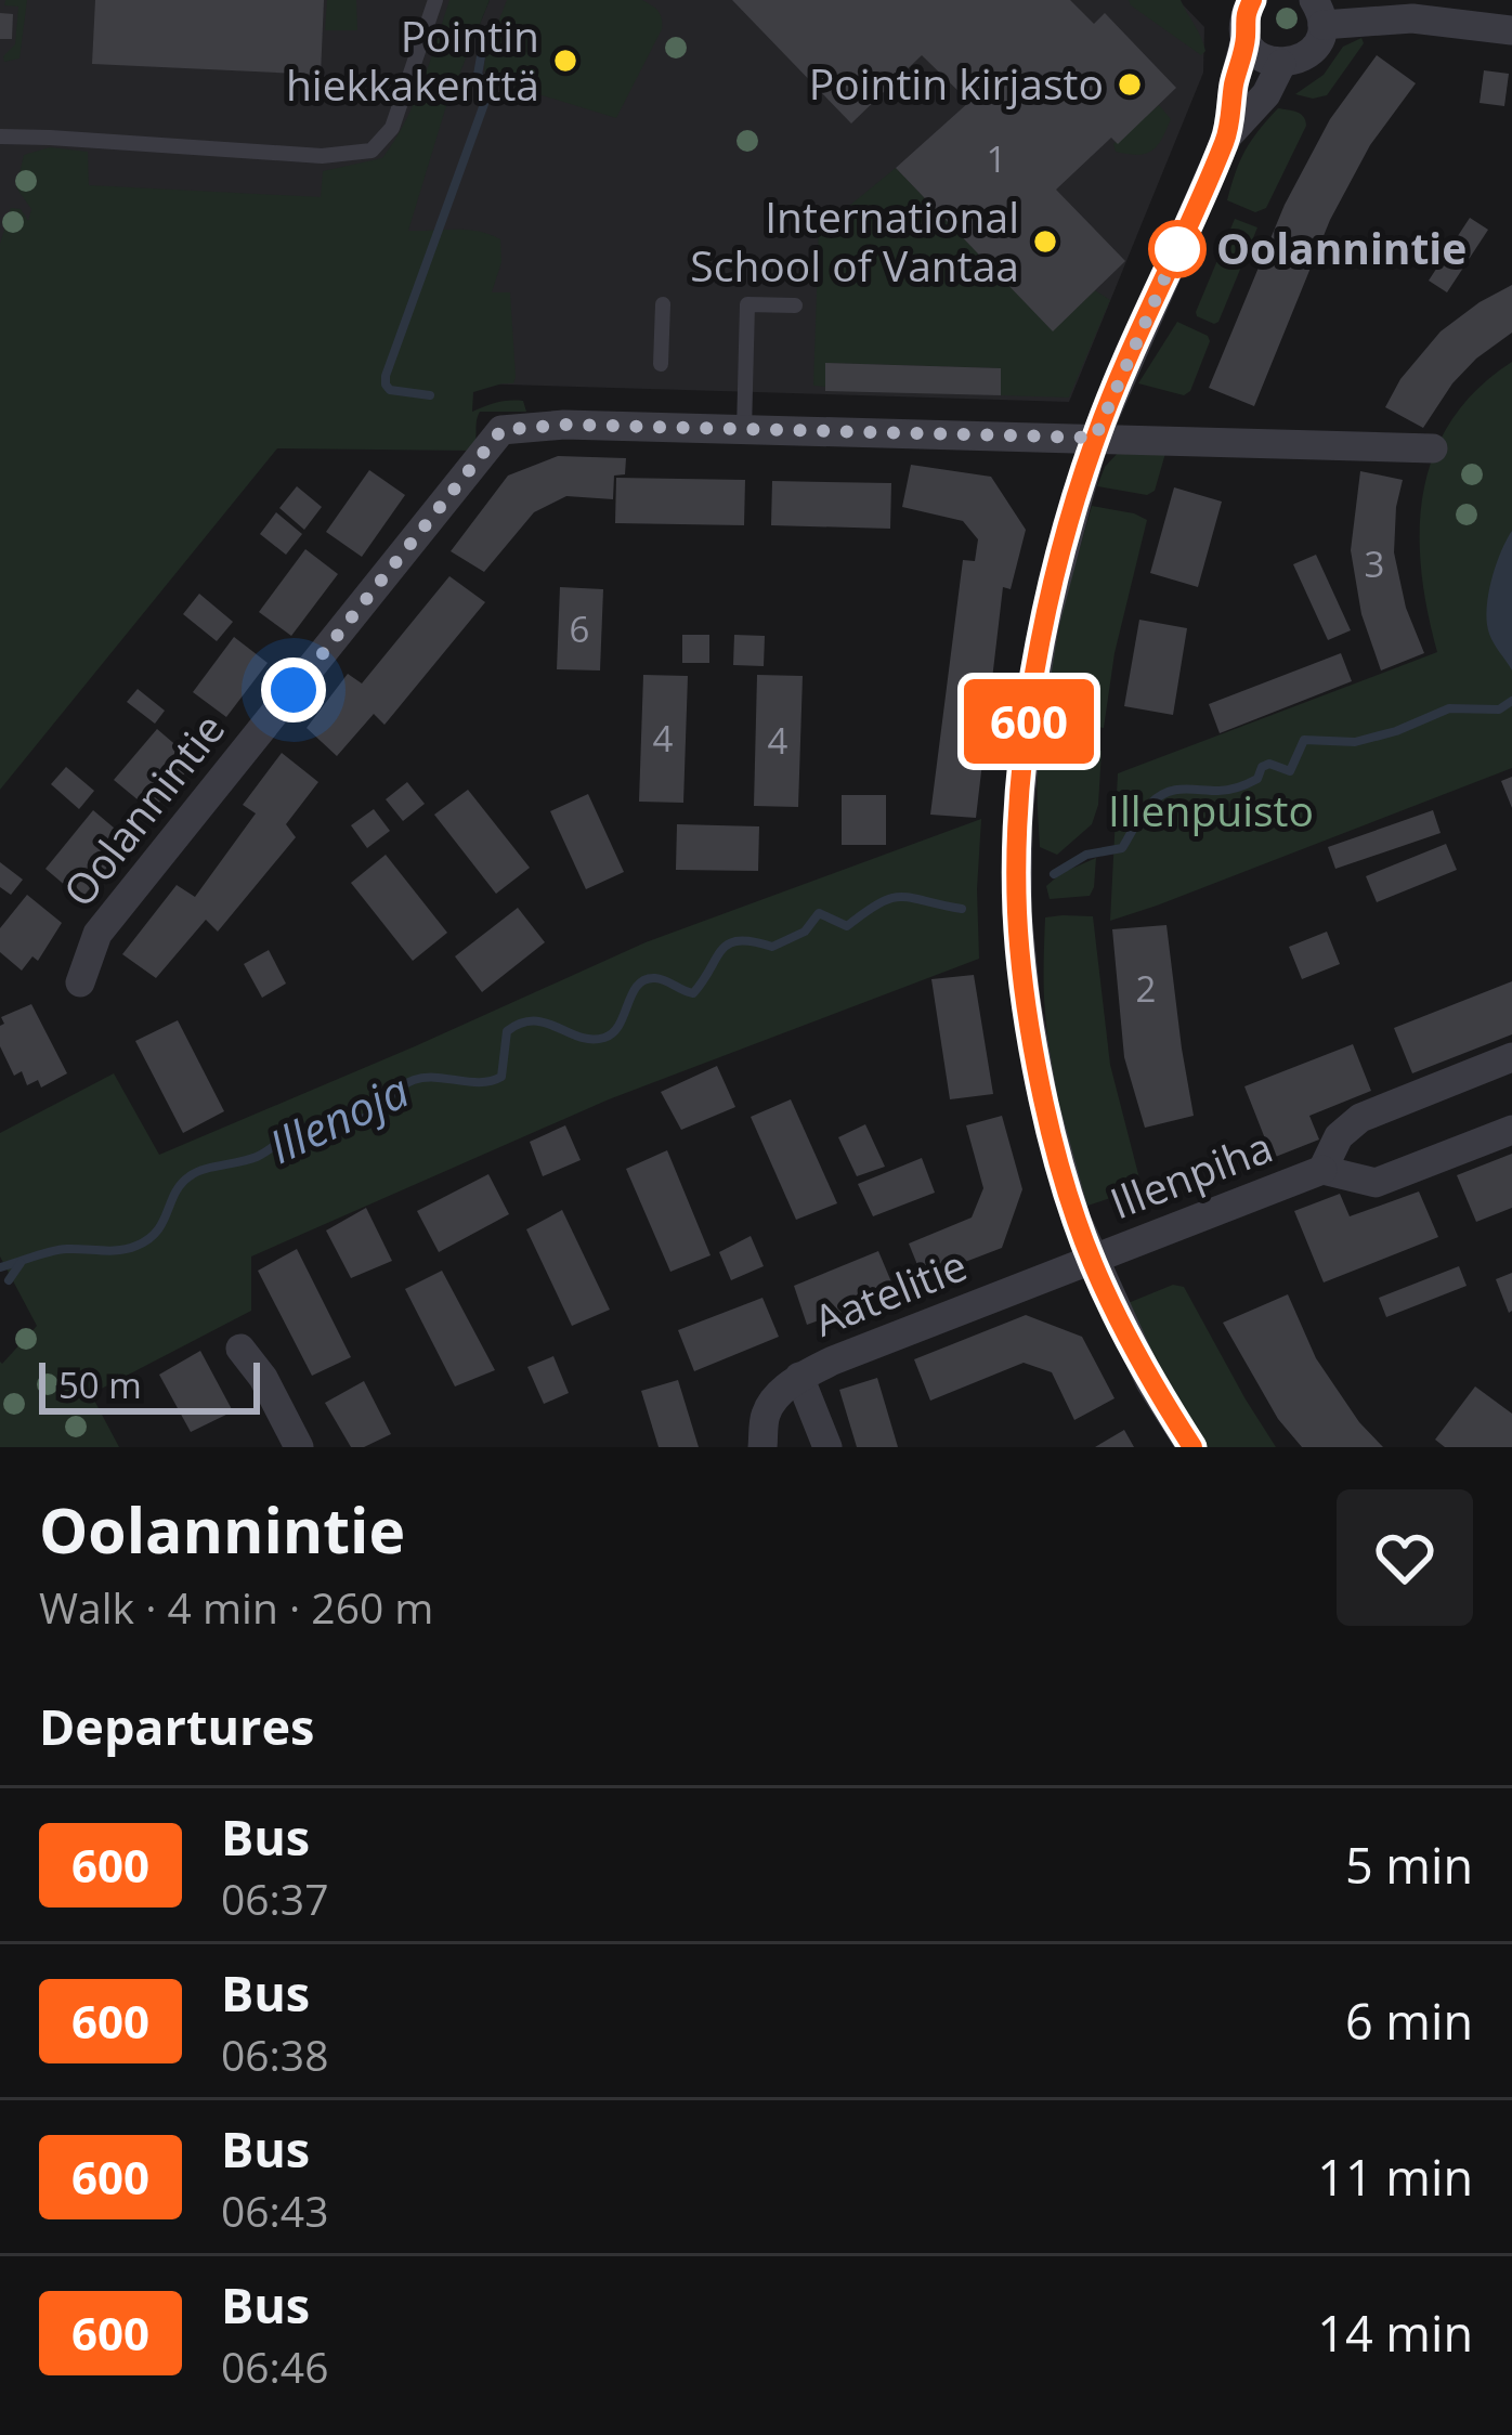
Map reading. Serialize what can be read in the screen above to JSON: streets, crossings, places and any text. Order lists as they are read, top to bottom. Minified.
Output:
{"streets":{"street":["Oolannintie","Illenpiha","Aatelitie"]},"crossings":[["Illenpiha","Aatelitie"]],"water":["Illenoja"],"parks":["Illenpuisto"],"places":["Pointin hiekkakenttä","Pointin kirjasto","International School of Vantaa","Oolannintie"],"lines":["bus line 600"],"house_numbers":["1","3","6","4","4","2"],"scale_bar":"50 m","page":{"on_map":"600","scale":"50 m","heading":[["Oolannintie","Walk · 4 min · 260 m"],"Departures"],"list":[{"mark":"600","name":"Bus","note":"06:37","value":"5 min"},{"mark":"600","name":"Bus","note":"06:38","value":"6 min"},{"mark":"600","name":"Bus","note":"06:43","value":"11 min"},{"mark":"600","name":"Bus","note":"06:46","value":"14 min"}]}}
